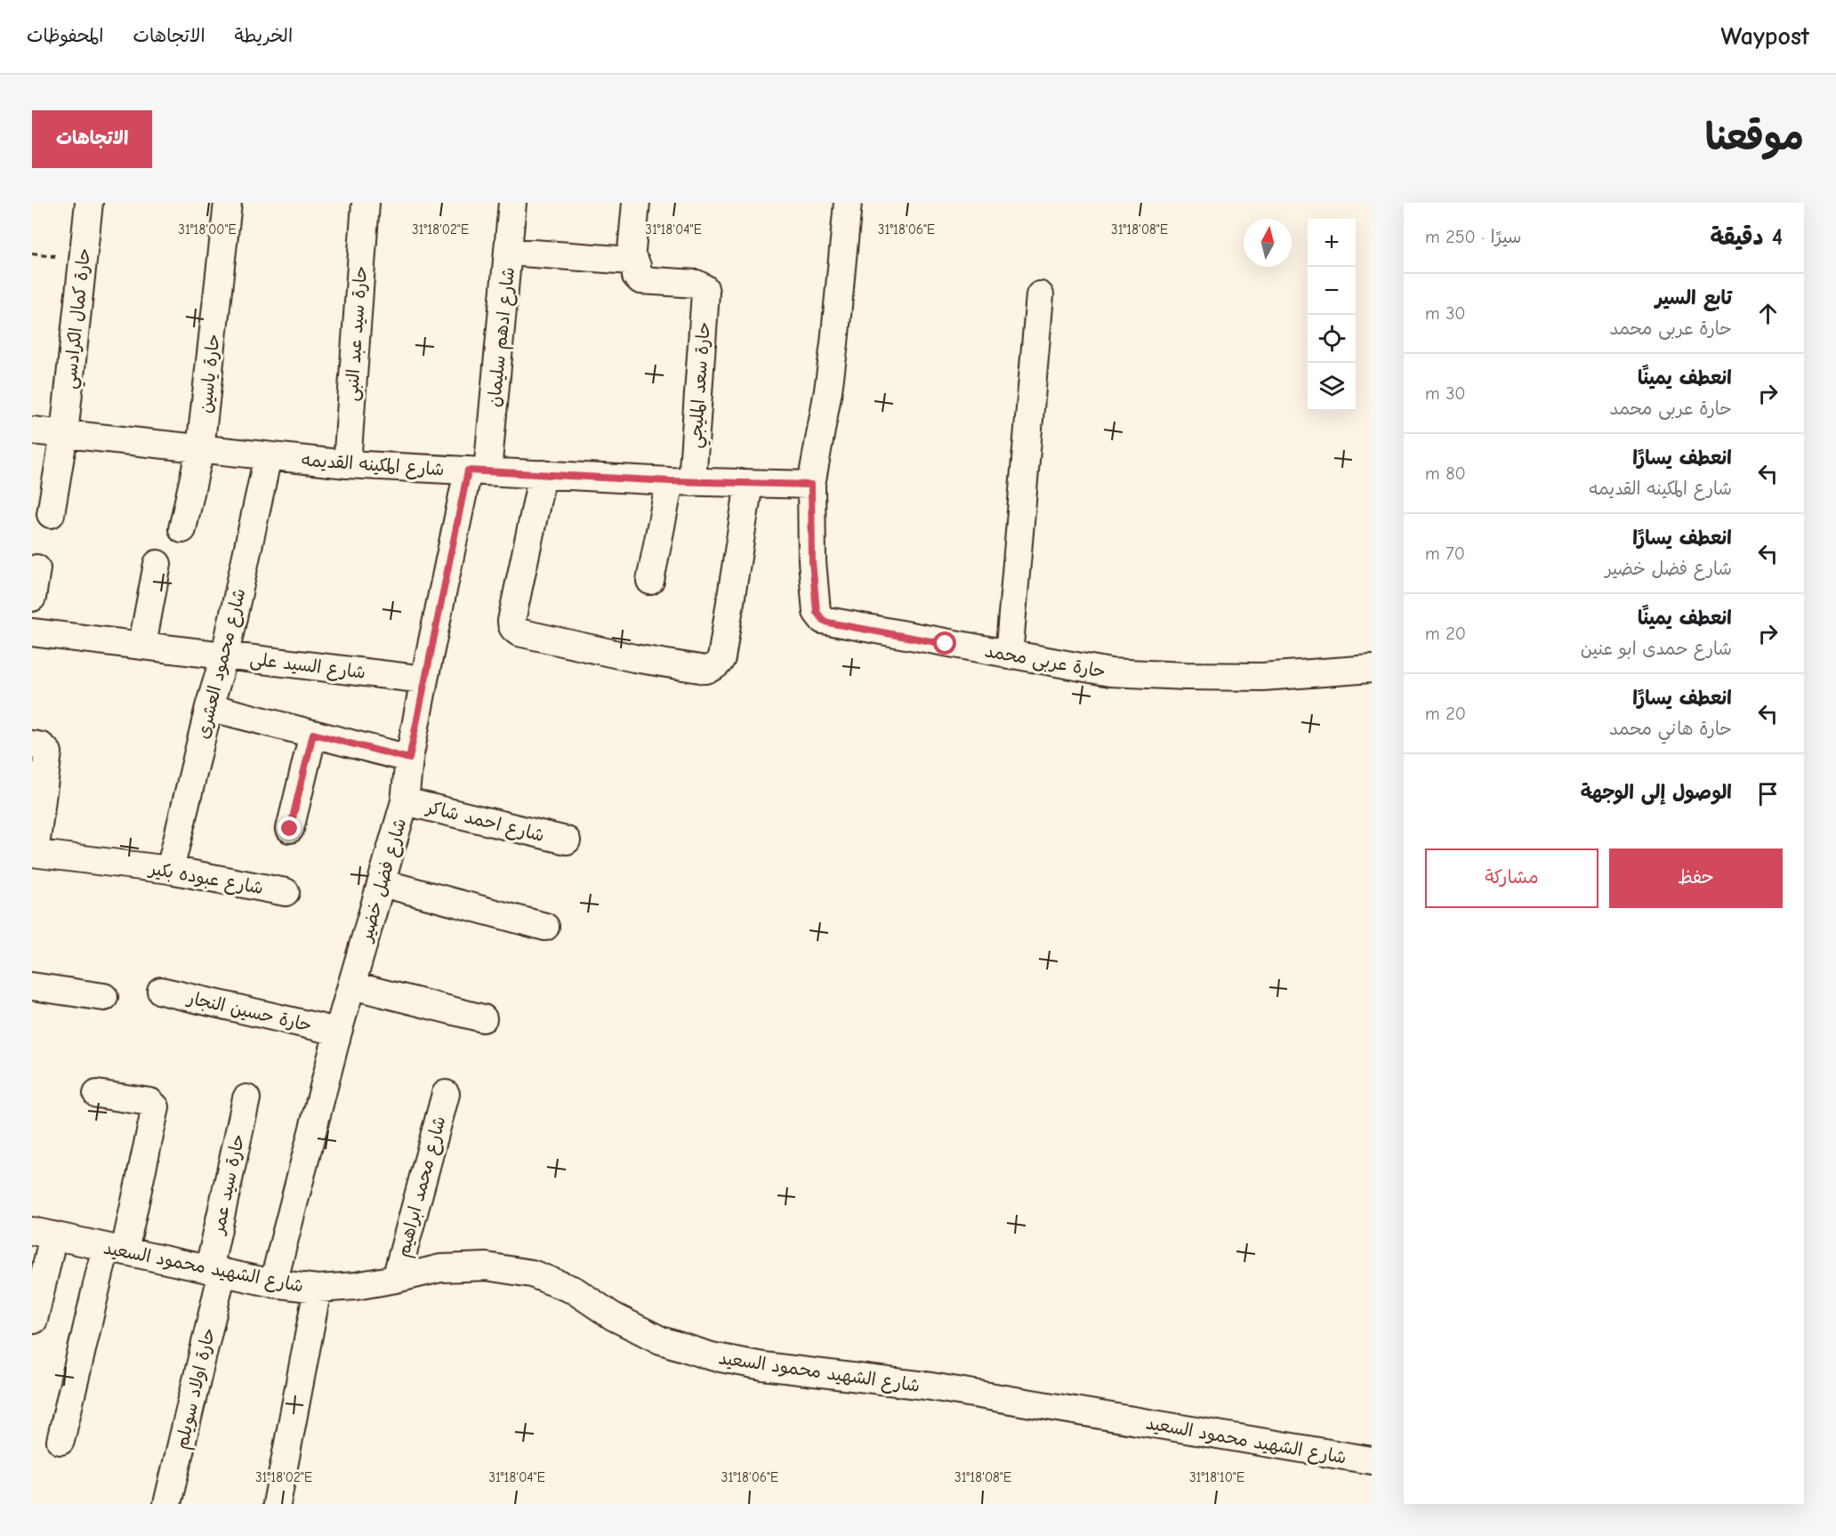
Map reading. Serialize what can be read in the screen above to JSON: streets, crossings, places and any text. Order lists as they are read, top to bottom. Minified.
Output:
{"streets":{"street":["حارة كمال الكرادسي","حارة سيد عبد النبى","شارع ادهم سليمان","حارة ياسين","حارة سعد المليجي","شارع المكينه القديمه","حارة عربى محمد","شارع محمود العشرى","شارع السيد على","شارع احمد شاكر","شارع عبوده بكير","شارع فضل خضير","حارة حسين النجار","حارة سيد عمر","شارع محمد ابراهيم","شارع الشهيد محمود السعيد","حارة اولاد سويلم"]},"crossings":[["حارة كمال الكرادسي","شارع المكينه القديمه"],["حارة سيد عبد النبى","شارع المكينه القديمه"],["شارع ادهم سليمان","شارع المكينه القديمه"],["شارع ادهم سليمان","شارع فضل خضير"],["حارة ياسين","شارع المكينه القديمه"],["حارة سعد المليجي","شارع المكينه القديمه"],["شارع المكينه القديمه","حارة عربى محمد"],["شارع المكينه القديمه","شارع محمود العشرى"],["شارع المكينه القديمه","شارع فضل خضير"],["شارع محمود العشرى","شارع السيد على"],["شارع محمود العشرى","شارع عبوده بكير"],["شارع السيد على","شارع فضل خضير"],["شارع احمد شاكر","شارع فضل خضير"],["شارع فضل خضير","حارة حسين النجار"],["شارع فضل خضير","شارع الشهيد محمود السعيد"],["حارة سيد عمر","شارع الشهيد محمود السعيد"],["حارة سيد عمر","حارة اولاد سويلم"],["شارع محمد ابراهيم","شارع الشهيد محمود السعيد"],["شارع الشهيد محمود السعيد","حارة اولاد سويلم"]],"north":"top","page":{"header":"Waypost","nav":["الخريطة","الاتجاهات","المحفوظات"],"title":"موقعنا","buttons":["الاتجاهات",["حفظ","مشاركة"]],"heading":["4 دقيقة","سيرًا · 250 m"],"map_buttons":["+","−"],"list":[["تابع السير","حارة عربى محمد","30 m"],["انعطف يمينًا","حارة عربى محمد","30 m"],["انعطف يسارًا","شارع المكينه القديمه","80 m"],["انعطف يسارًا","شارع فضل خضير","70 m"],["انعطف يمينًا","شارع حمدى ابو عنين","20 m"],["انعطف يسارًا","حارة هاني محمد","20 m"],"الوصول إلى الوجهة"]},"coordinates":["31°18'00\"E","31°18'02\"E","31°18'04\"E","31°18'06\"E","31°18'08\"E","31°18'10\"E"]}
